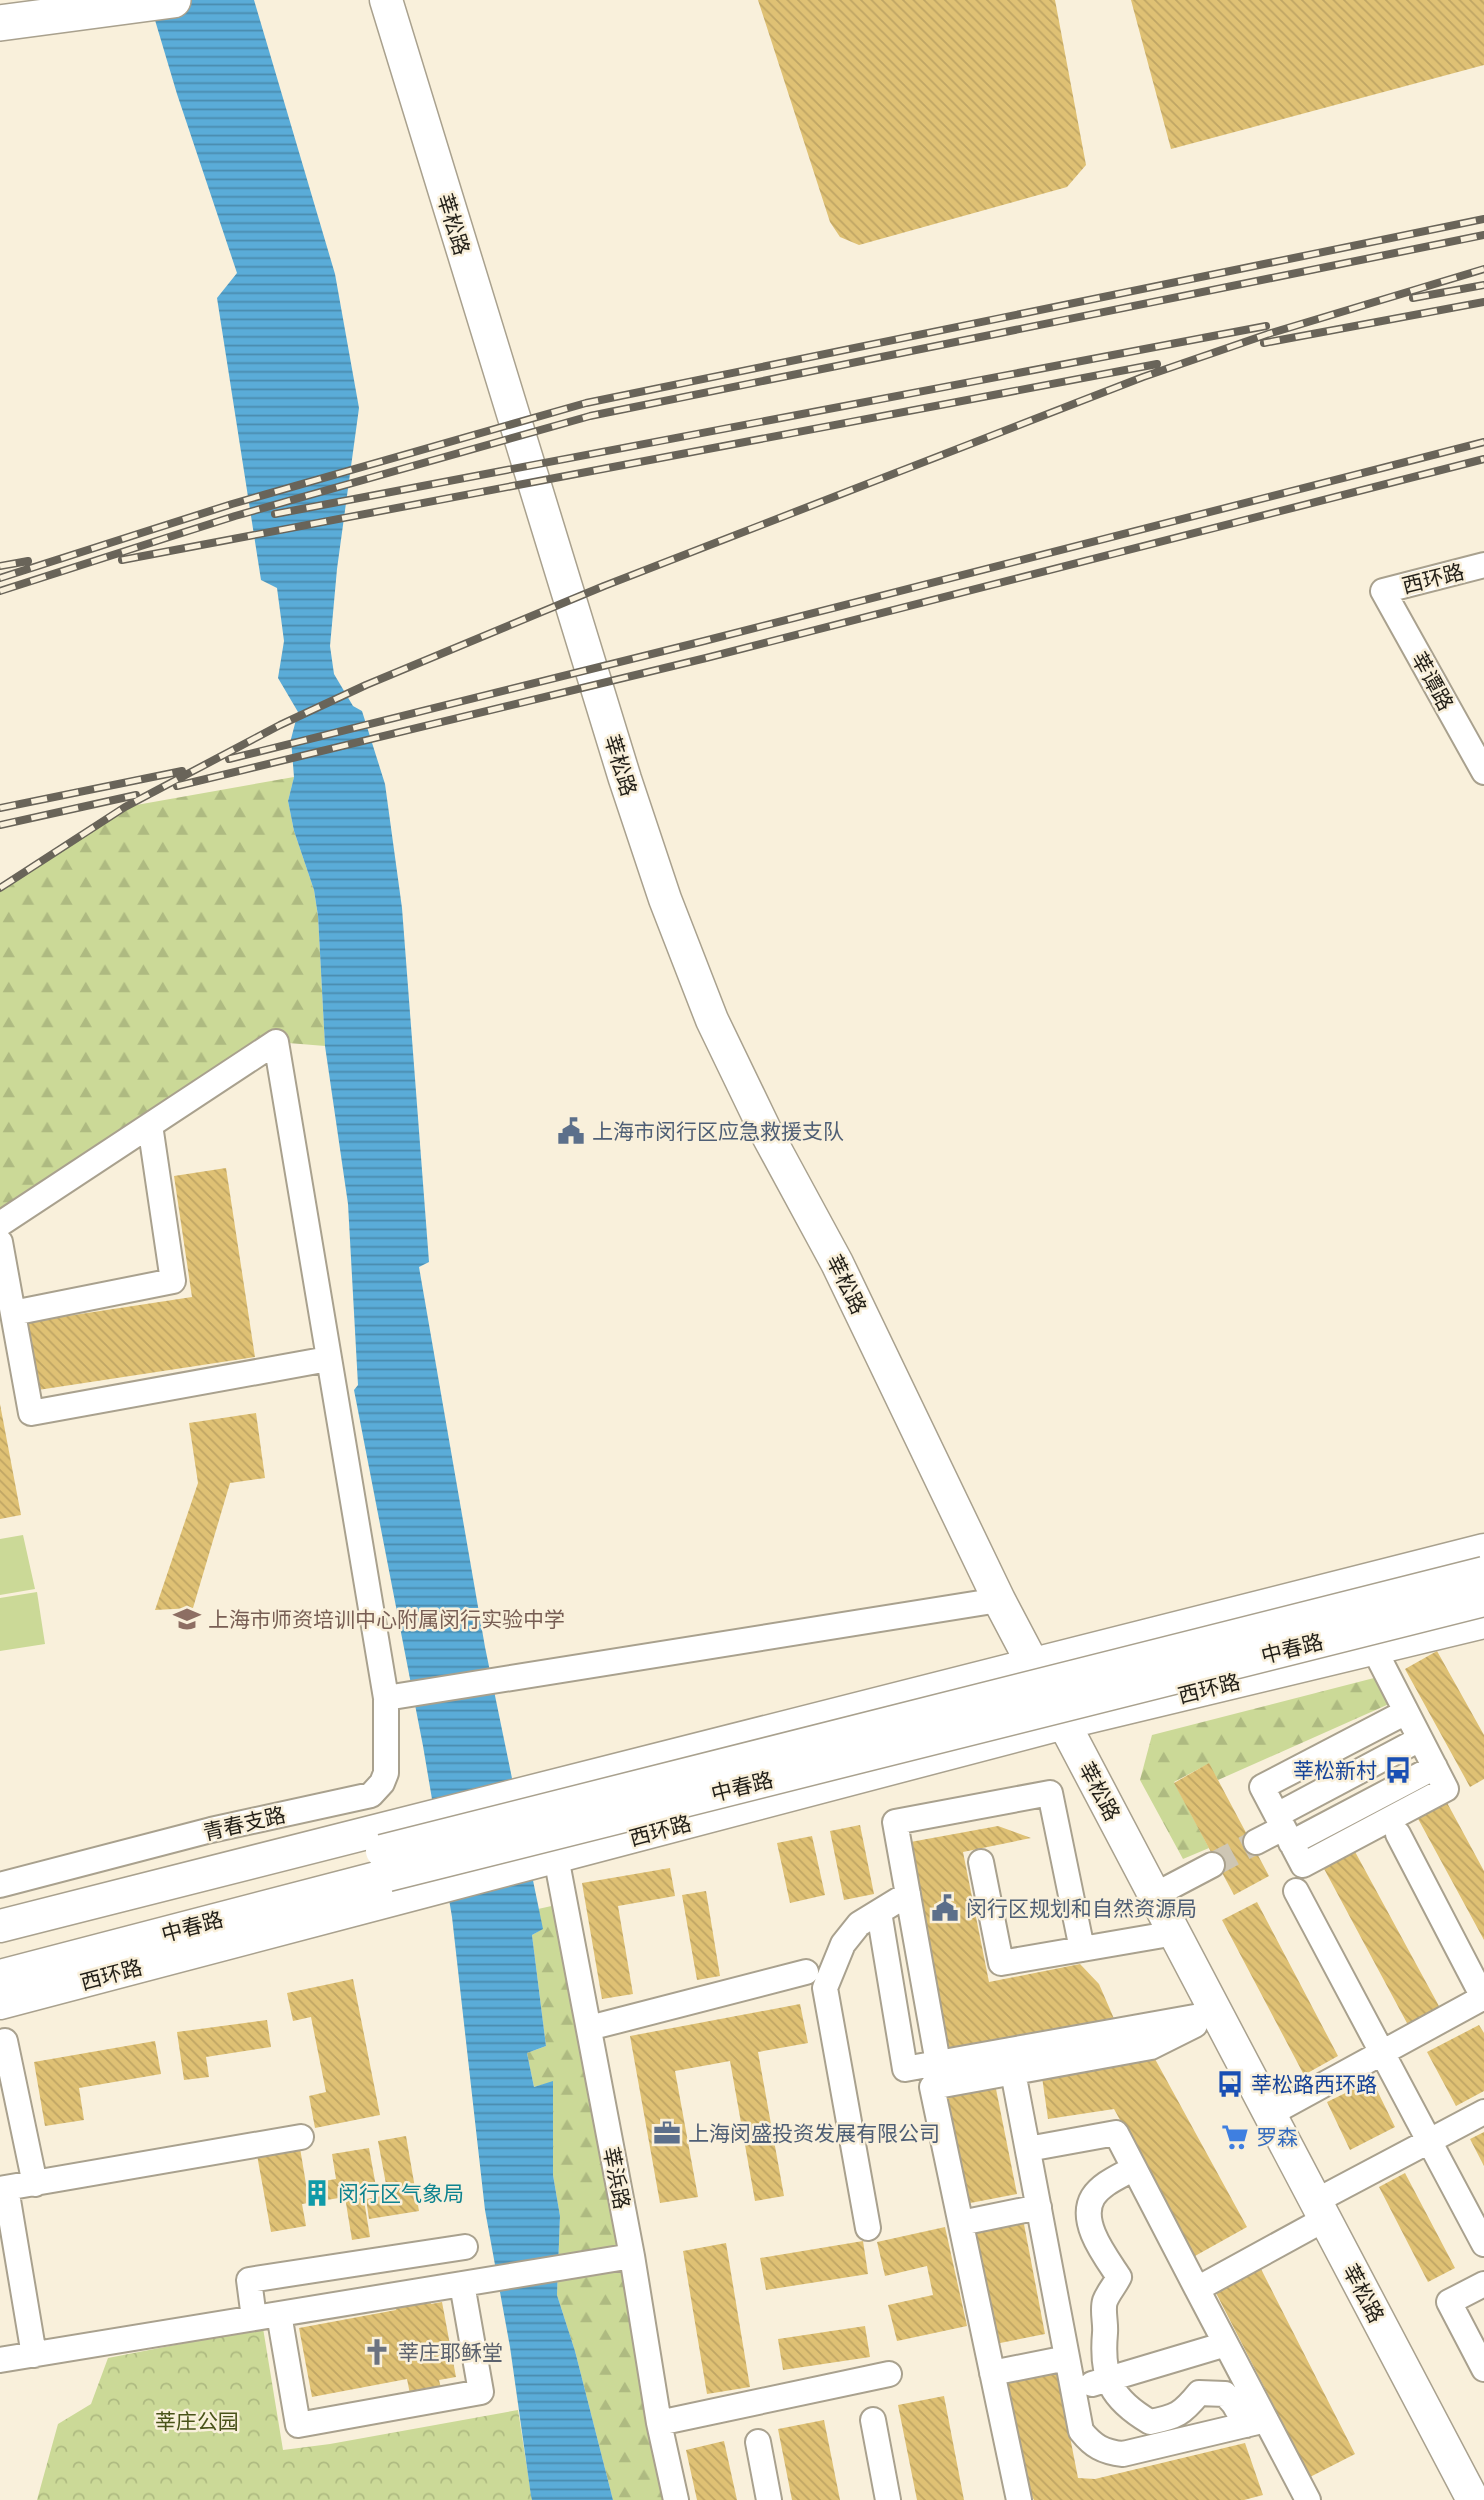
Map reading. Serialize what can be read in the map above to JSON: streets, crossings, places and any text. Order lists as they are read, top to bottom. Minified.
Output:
{"streets":{"main road":["莘松路","西环路","中春路"],"street":["莘谭路","青春支路","莘浜路"]},"crossings":[["莘松路","西环路"],["西环路","莘谭路"],["西环路","中春路"],["西环路","莘浜路"]],"parks":["莘庄公园"],"places":{"public building":["上海市闵行区应急救援支队","闵行区规划和自然资源局"],"school or university":["上海市师资培训中心附属闵行实验中学"],"bus stop":["莘松新村","莘松路西环路"],"office":["上海闵盛投资发展有限公司"],"supermarket":["罗森"],"building":["闵行区气象局"],"church":["莘庄耶稣堂"]}}
